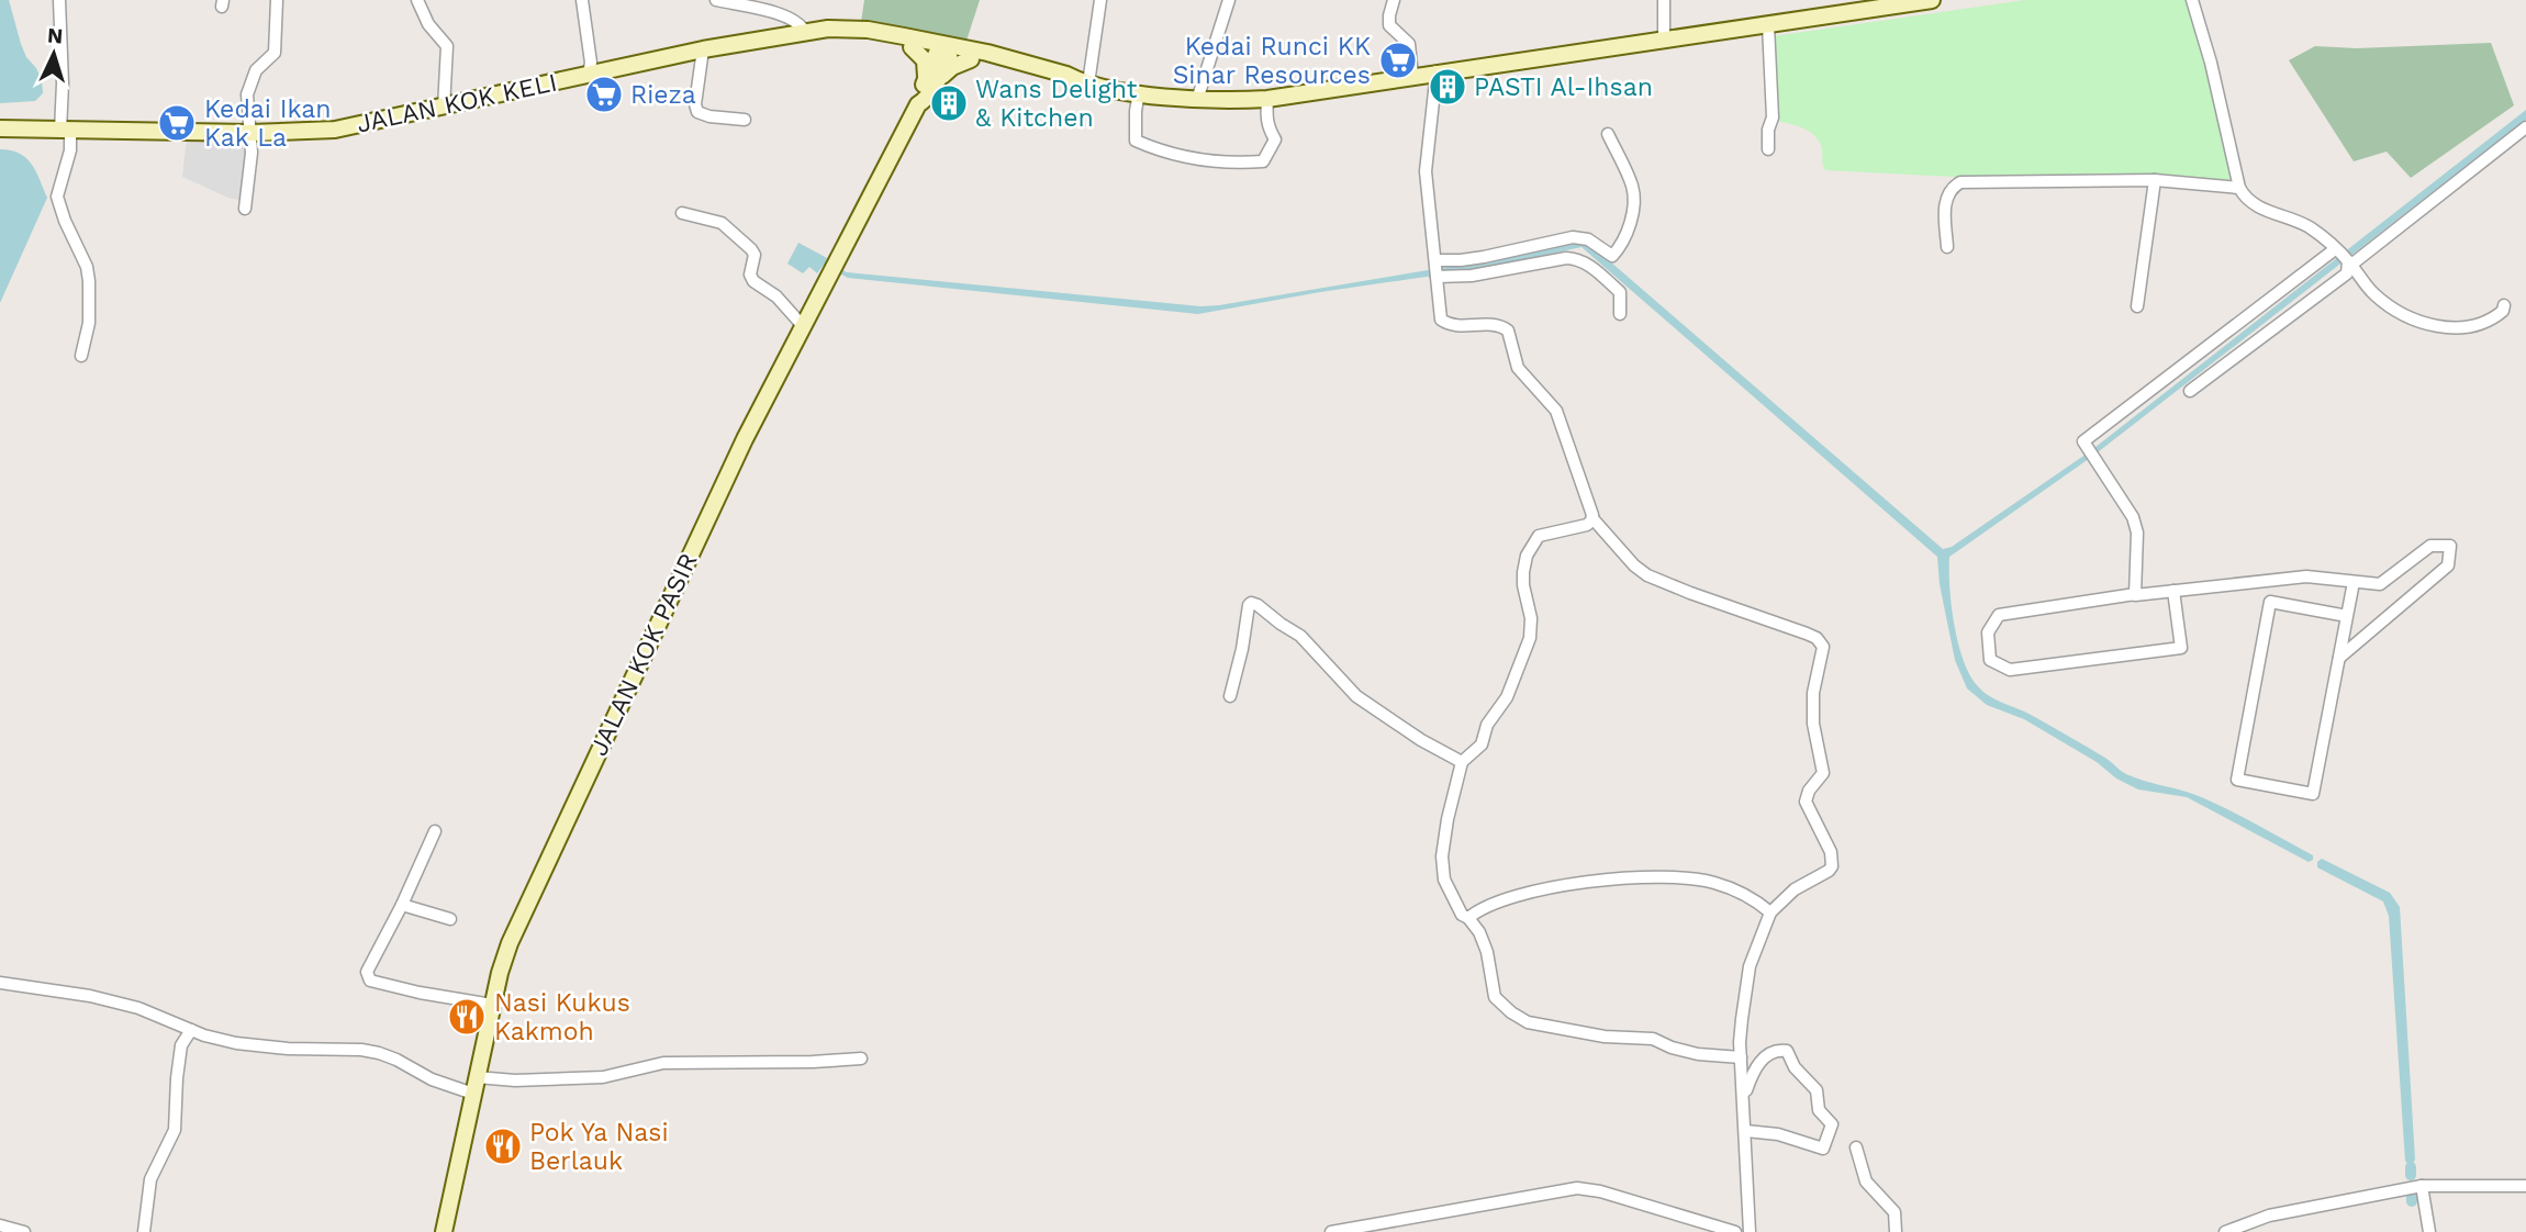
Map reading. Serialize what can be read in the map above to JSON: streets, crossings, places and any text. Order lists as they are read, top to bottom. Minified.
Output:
{"streets":{"street":["JALAN KOK KELI","JALAN KOK PASIR"]},"crossings":[["JALAN KOK KELI","JALAN KOK PASIR"]],"places":{"supermarket":["Kedai Runci KK Sinar Resources","Rieza","Kedai Ikan Kak La"],"building":["PASTI Al-Ihsan","Wans Delight & Kitchen"],"restaurant":["Nasi Kukus Kakmoh","Pok Ya Nasi Berlauk"]},"north":"top"}
